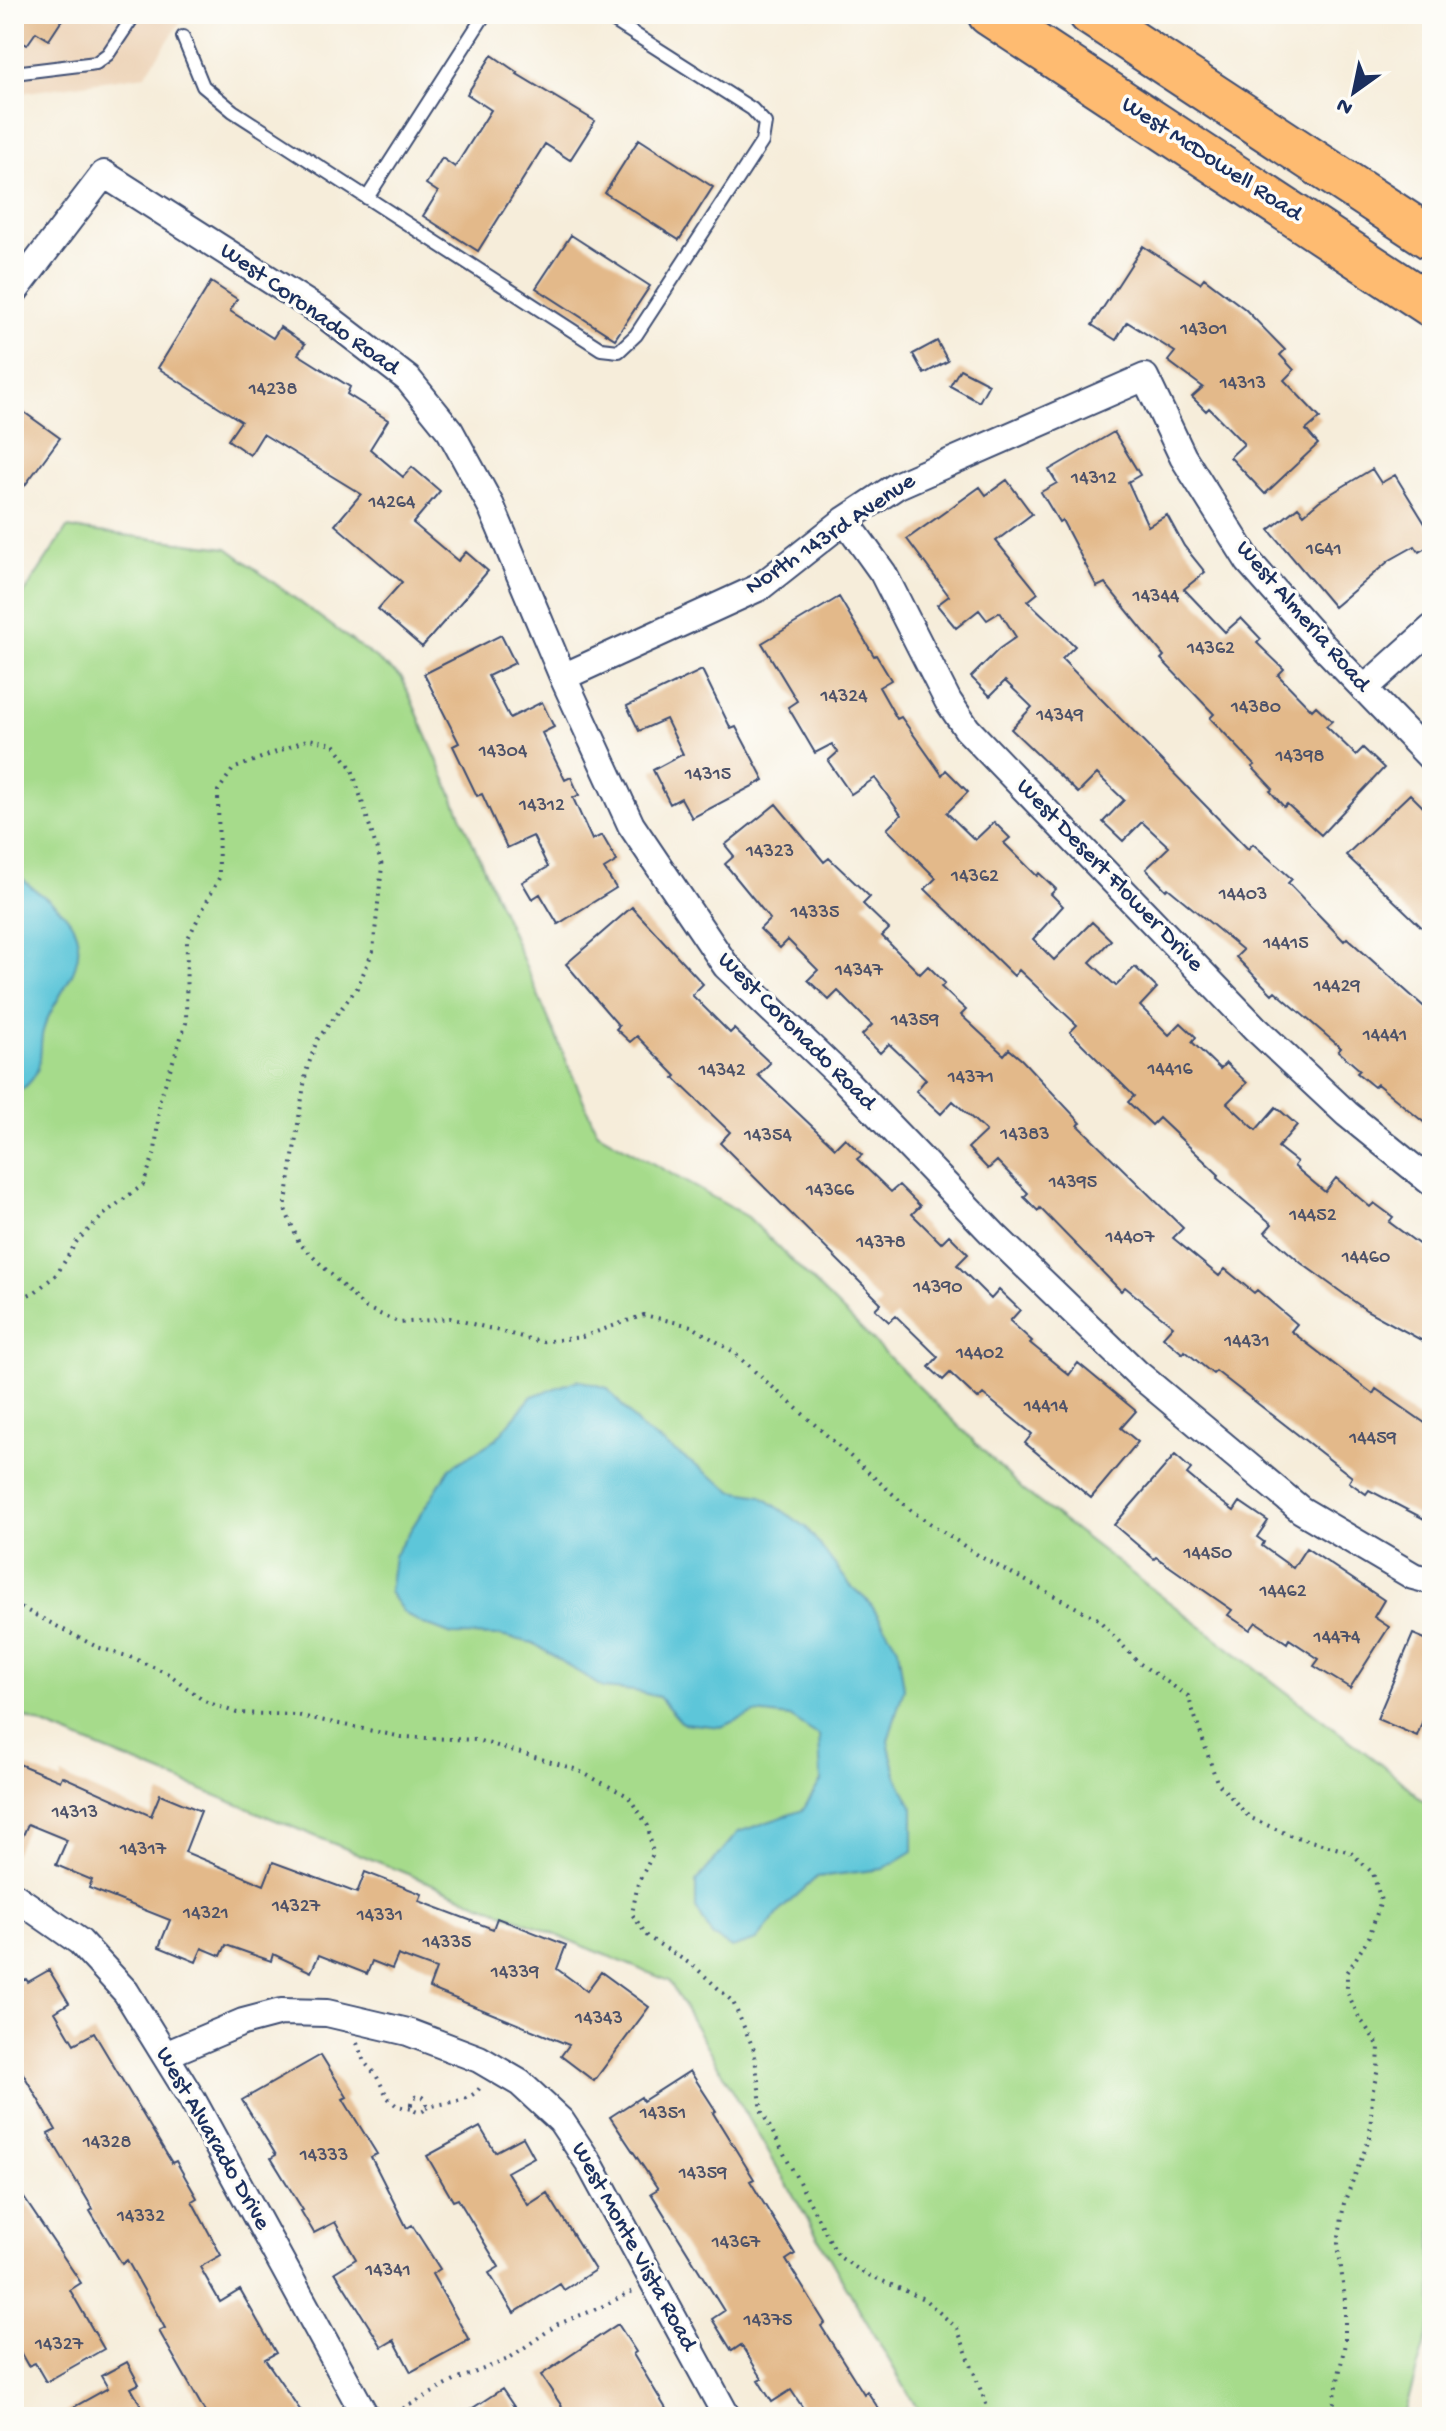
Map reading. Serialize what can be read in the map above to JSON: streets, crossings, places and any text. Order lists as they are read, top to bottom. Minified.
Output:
{"streets":{"main road":["West McDowell Road"],"street":["West Coronado Road","North 143rd Avenue","West Almeria Road","West Desert Flower Drive","West Alvarado Drive","West Monte Vista Road"]},"crossings":[["West Coronado Road","North 143rd Avenue"],["North 143rd Avenue","West Almeria Road"],["North 143rd Avenue","West Desert Flower Drive"],["West Alvarado Drive","West Monte Vista Road"]],"house_numbers":["14301","14313","14238","14312","14264","1641","14344","14362","14324","14380","14349","14304","14398","14315","14312","14323","14362","14403","14335","14415","14347","14429","14359","14441","14416","14342","14371","14383","14354","14395","14366","14452","14407","14378","14460","14390","14431","14402","14414","14459","14450","14462","14474","14313","14317","14327","14321","14331","14335","14339","14343","14351","14328","14333","14359","14332","14367","14341","14375","14327"],"north":"bottom left"}
